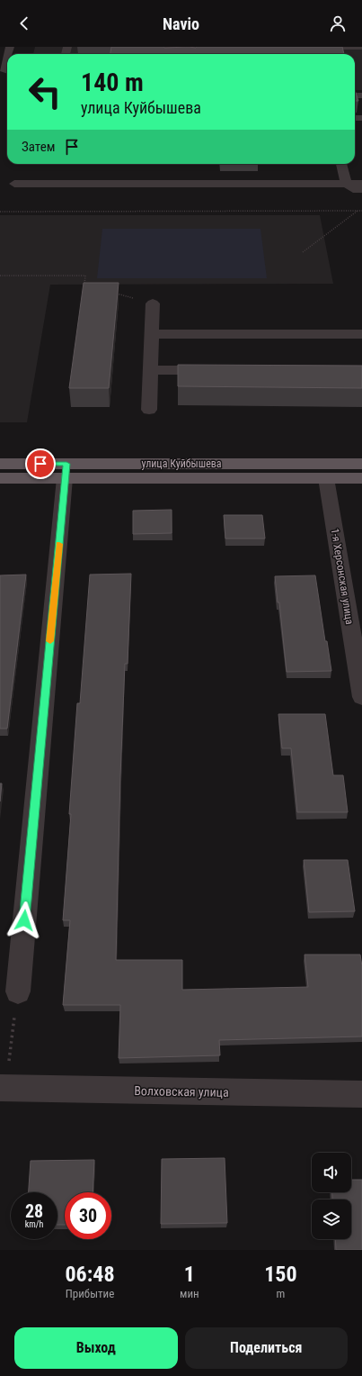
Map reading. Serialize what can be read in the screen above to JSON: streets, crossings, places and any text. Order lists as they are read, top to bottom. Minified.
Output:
{"streets":{"main road":["улица Куйбышева"],"street":["1-я Херсонская улица","Волховская улица"]},"crossings":[["улица Куйбышева","1-я Херсонская улица"]],"page":{"header":"Navio","turn":["140 m","улица Куйбышева"],"then":"Затем","speed":"28 km/h","limit":"30","eta":["06:48","Прибытие","1","мин","150","m"],"buttons":["Выход","Поделиться"]}}
